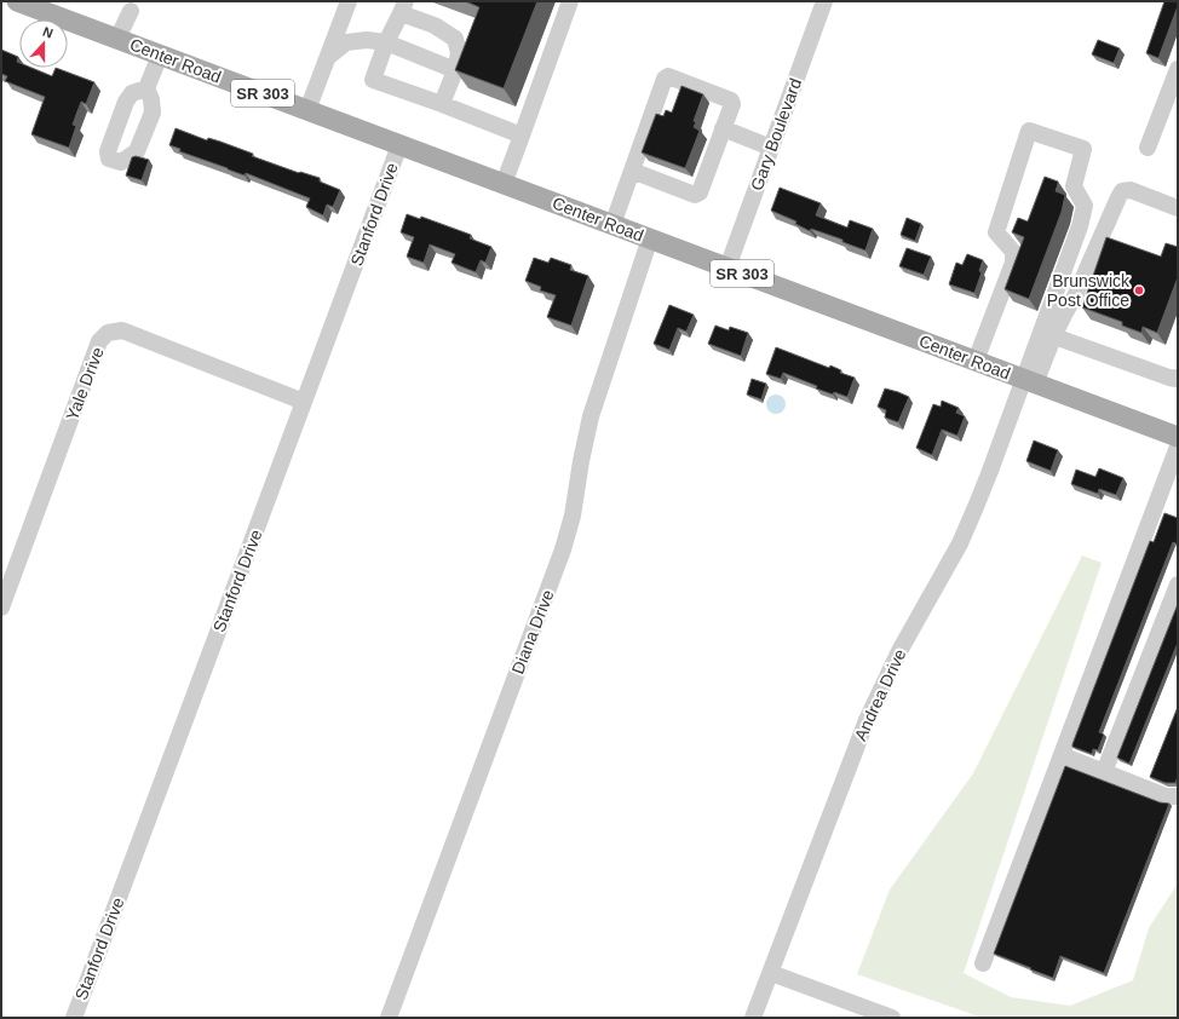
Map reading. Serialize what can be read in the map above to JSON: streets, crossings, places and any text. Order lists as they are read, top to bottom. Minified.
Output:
{"streets":{"main road":["Center Road","SR 303"],"street":["Gary Boulevard","Stanford Drive","Yale Drive","Diana Drive","Andrea Drive"]},"crossings":[["Center Road","Gary Boulevard"],["Center Road","Stanford Drive"],["Center Road","Diana Drive"],["Center Road","Andrea Drive"],["Stanford Drive","Yale Drive"]],"places":["Brunswick Post Office"],"north":"top"}
